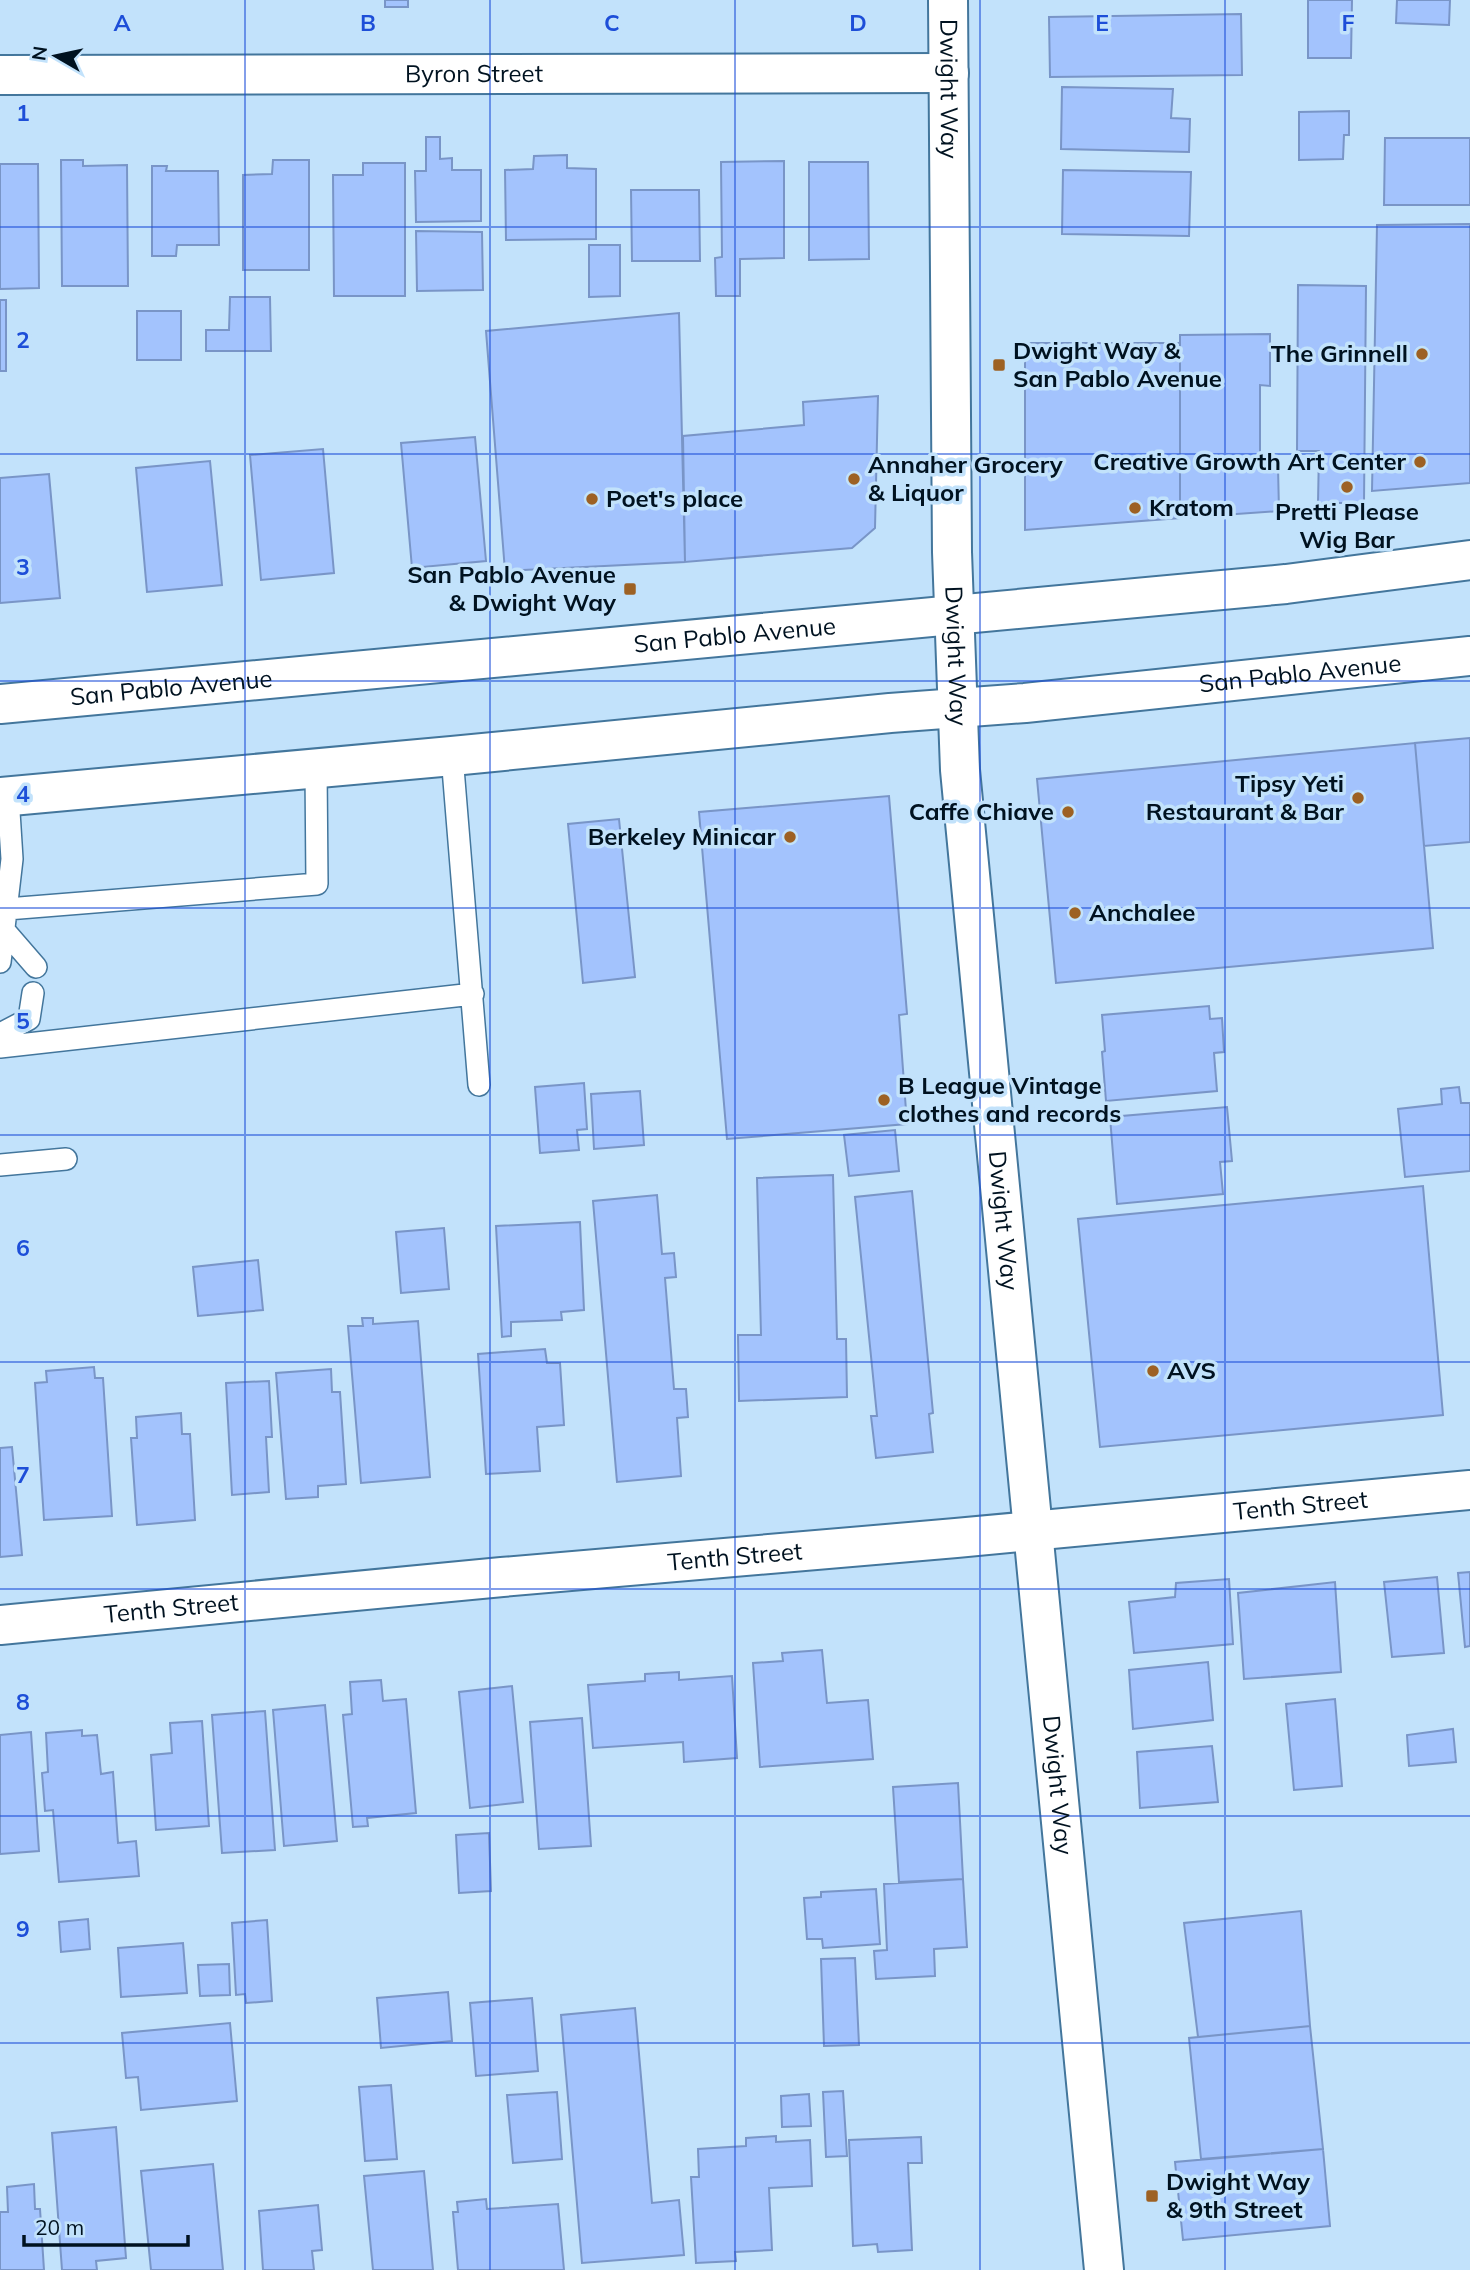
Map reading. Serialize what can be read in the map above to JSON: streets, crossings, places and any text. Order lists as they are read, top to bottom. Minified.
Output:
{"streets":{"street":["Byron Street","Dwight Way","San Pablo Avenue","Tenth Street"]},"crossings":[["Byron Street","Dwight Way"],["Dwight Way","San Pablo Avenue"],["Dwight Way","Tenth Street"]],"places":{"other":["The Grinnell","Creative Growth Art Center","Annaher Grocery & Liquor","Pretti Please Wig Bar","Poet's place","Kratom","Tipsy Yeti Restaurant & Bar","Caffe Chiave","Berkeley Minicar","Anchalee","B League Vintage clothes and records","AVS"],"transit":["Dwight Way & San Pablo Avenue","San Pablo Avenue & Dwight Way","Dwight Way & 9th Street"]},"scale_bar":"20 m","north":"left","grid":{"columns":["A","B","C","D","E","F"],"rows":["1","2","3","4","5","6","7","8","9"]}}
